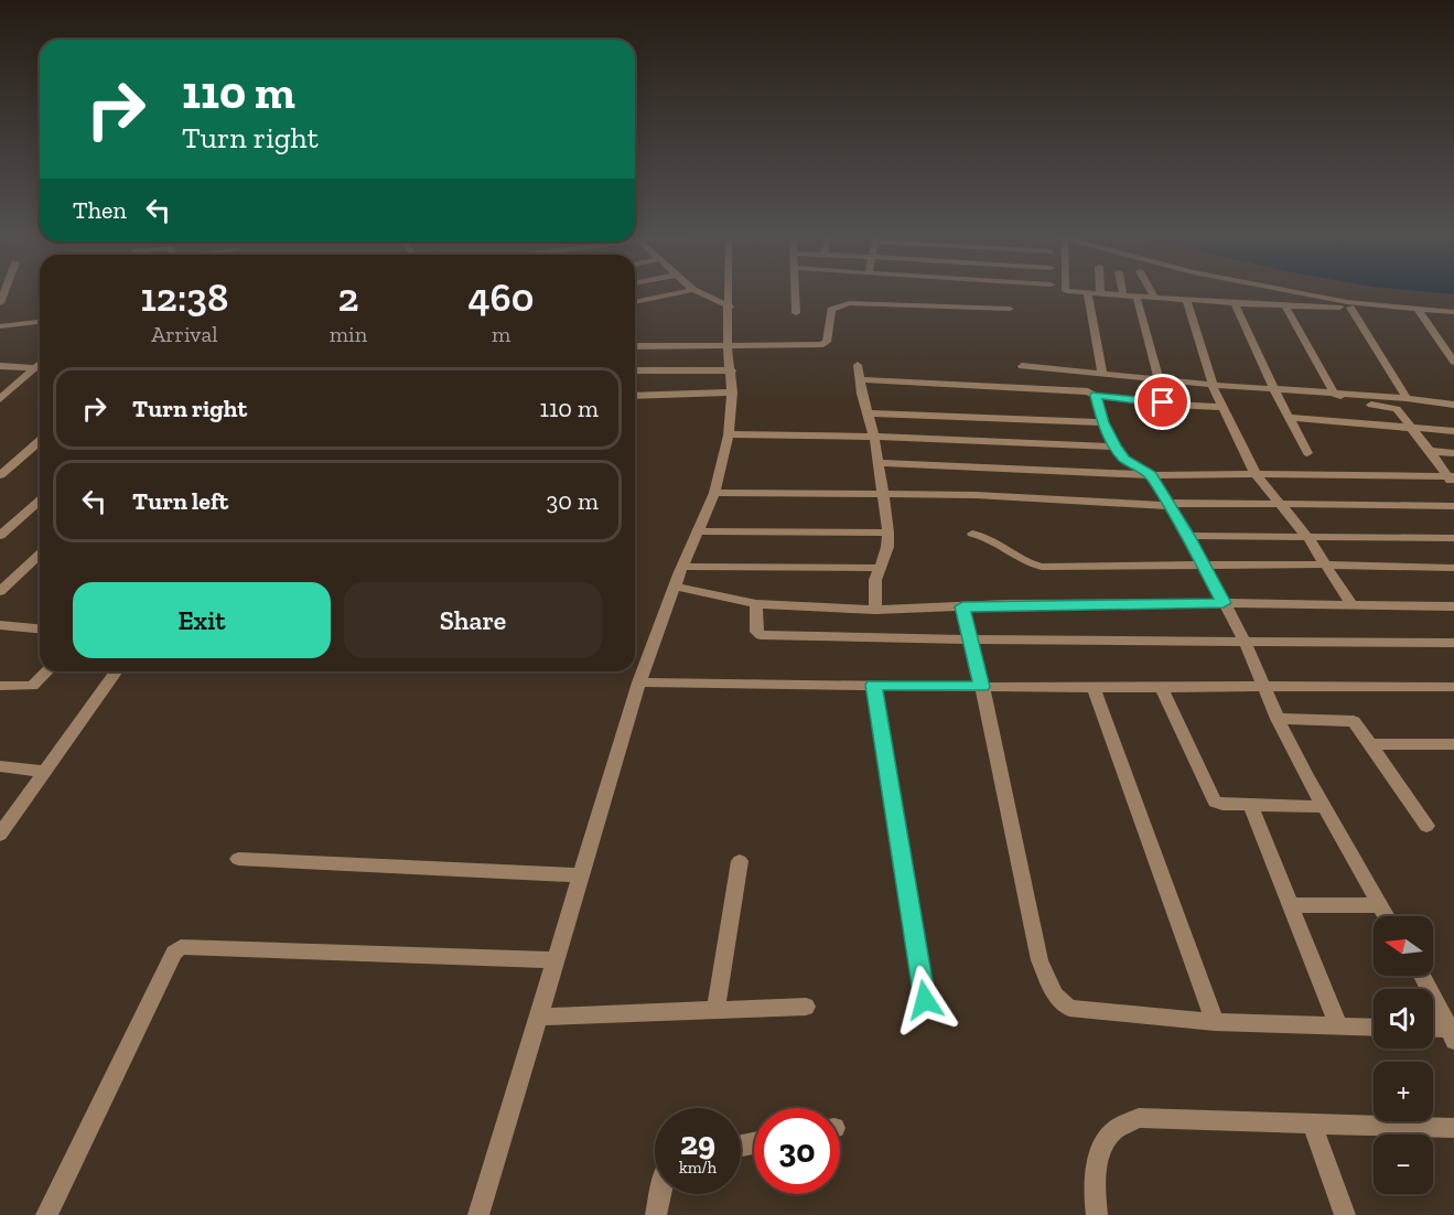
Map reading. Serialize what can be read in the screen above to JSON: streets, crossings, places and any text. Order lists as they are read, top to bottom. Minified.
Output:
{"north":"left","page":{"turn":["110 m","Turn right"],"then":"Then","eta":["12:38","Arrival","2","min","460","m"],"list":[{"name":"Turn right","value":"110 m"},{"name":"Turn left","value":"30 m"}],"buttons":["Exit","Share"],"map_buttons":["+","−"],"speed":"29 km/h","limit":"30"}}
